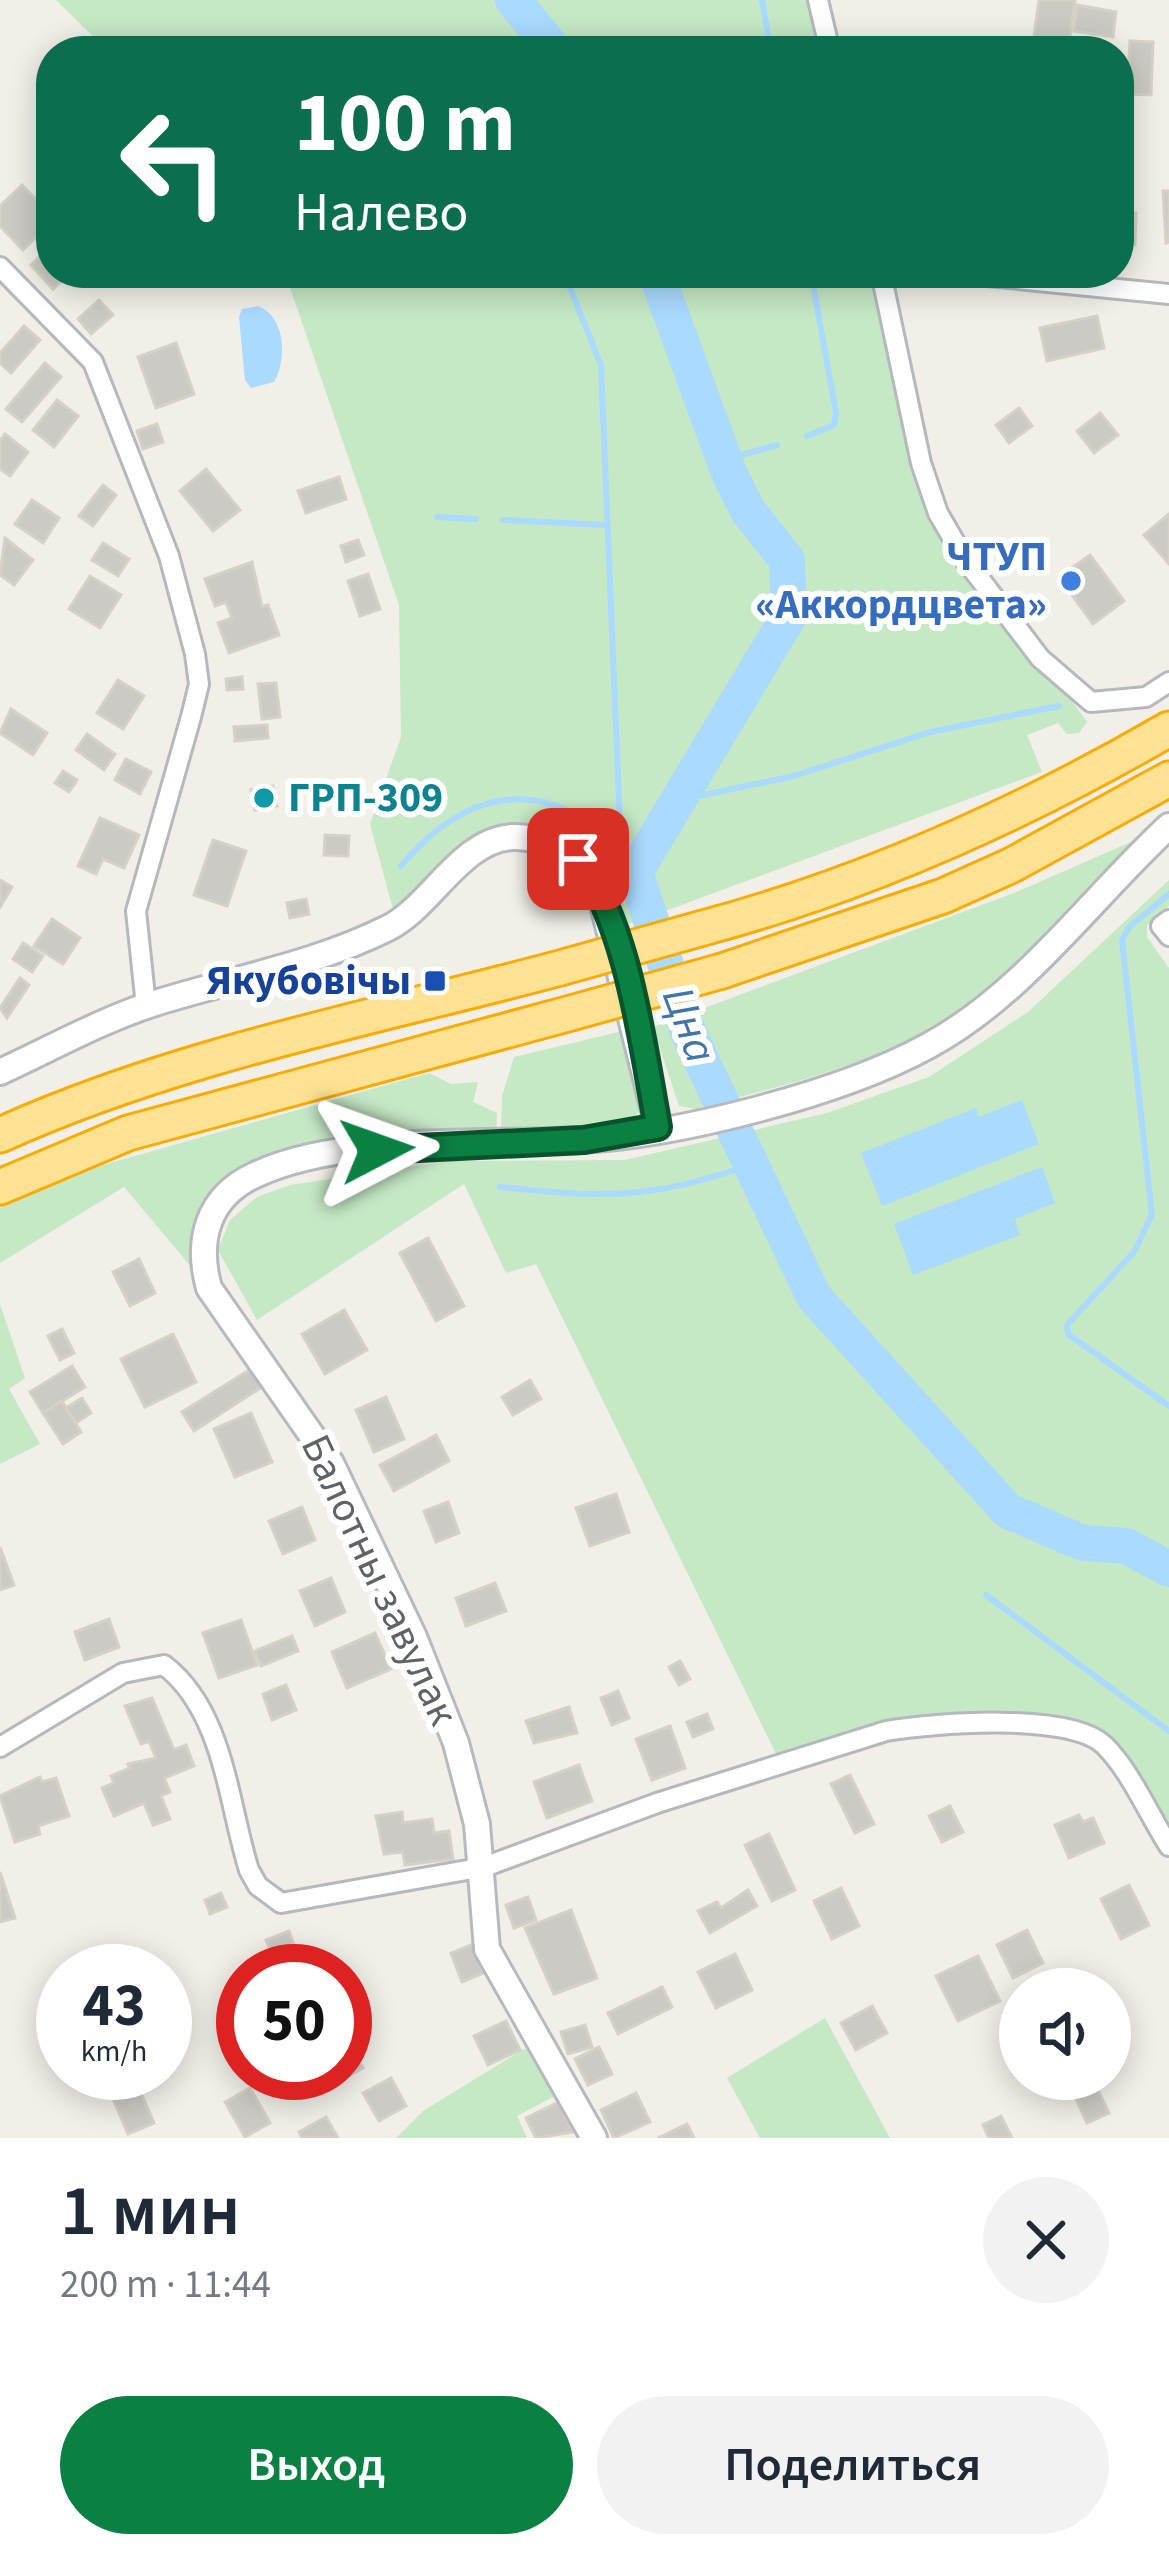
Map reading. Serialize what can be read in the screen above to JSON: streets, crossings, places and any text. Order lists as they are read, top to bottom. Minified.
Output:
{"streets":{"main road":["Балотны завулак"]},"water":["Цна"],"places":{"other":["ЧТУП «Аккордцвета»","ГРП-309"],"transit":["Якубовічы"]},"page":{"turn":["100 m","Налево"],"speed":"43 km/h","limit":"50","heading":["1 мин","200 m · 11:44"],"buttons":["Выход","Поделиться"]}}
